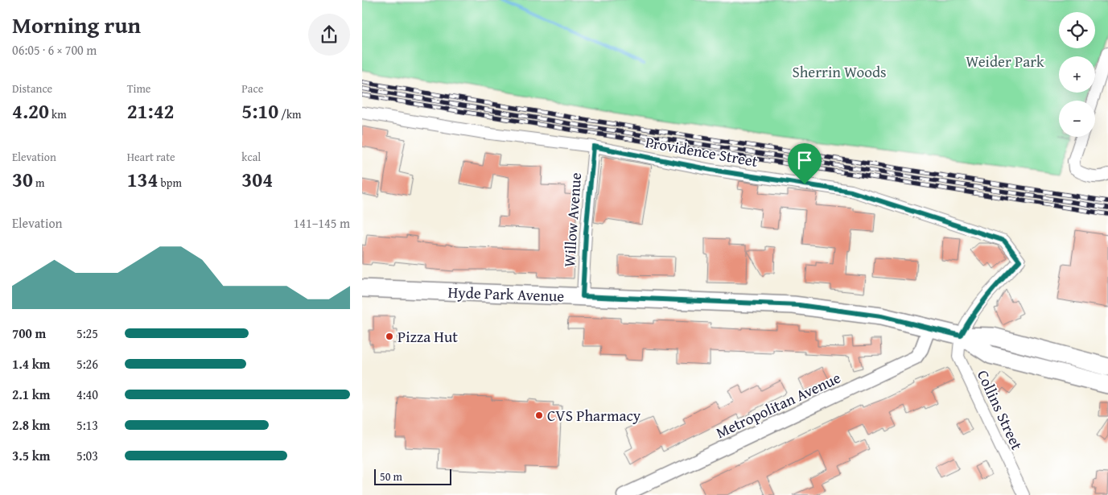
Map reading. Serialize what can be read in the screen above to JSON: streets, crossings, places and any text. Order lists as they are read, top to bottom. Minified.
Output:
{"streets":{"main road":["Hyde Park Avenue"],"street":["Providence Street","Willow Avenue","Metropolitan Avenue","Collins Street"]},"crossings":[["Providence Street","Willow Avenue"],["Providence Street","Hyde Park Avenue"],["Providence Street","Collins Street"],["Willow Avenue","Hyde Park Avenue"],["Hyde Park Avenue","Metropolitan Avenue"],["Hyde Park Avenue","Collins Street"]],"parks":["Weider Park","Sherrin Woods"],"places":["Pizza Hut","CVS Pharmacy"],"scale_bar":"50 m","page":{"heading":["Morning run","06:05 · 6 × 700 m"],"map_buttons":["+","−"],"stats":[["Distance","4.20 km"],["Time","21:42"],["Pace","5:10 /km"],["Elevation","30 m"],["Heart rate","134 bpm"],["kcal","304"]],"chart":["Elevation","141–145 m"],"list":[{"name":"700 m","note":"5:25"},{"name":"1.4 km","note":"5:26"},{"name":"2.1 km","note":"4:40"},{"name":"2.8 km","note":"5:13"},{"name":"3.5 km","note":"5:03"}],"scale":"50 m"}}
